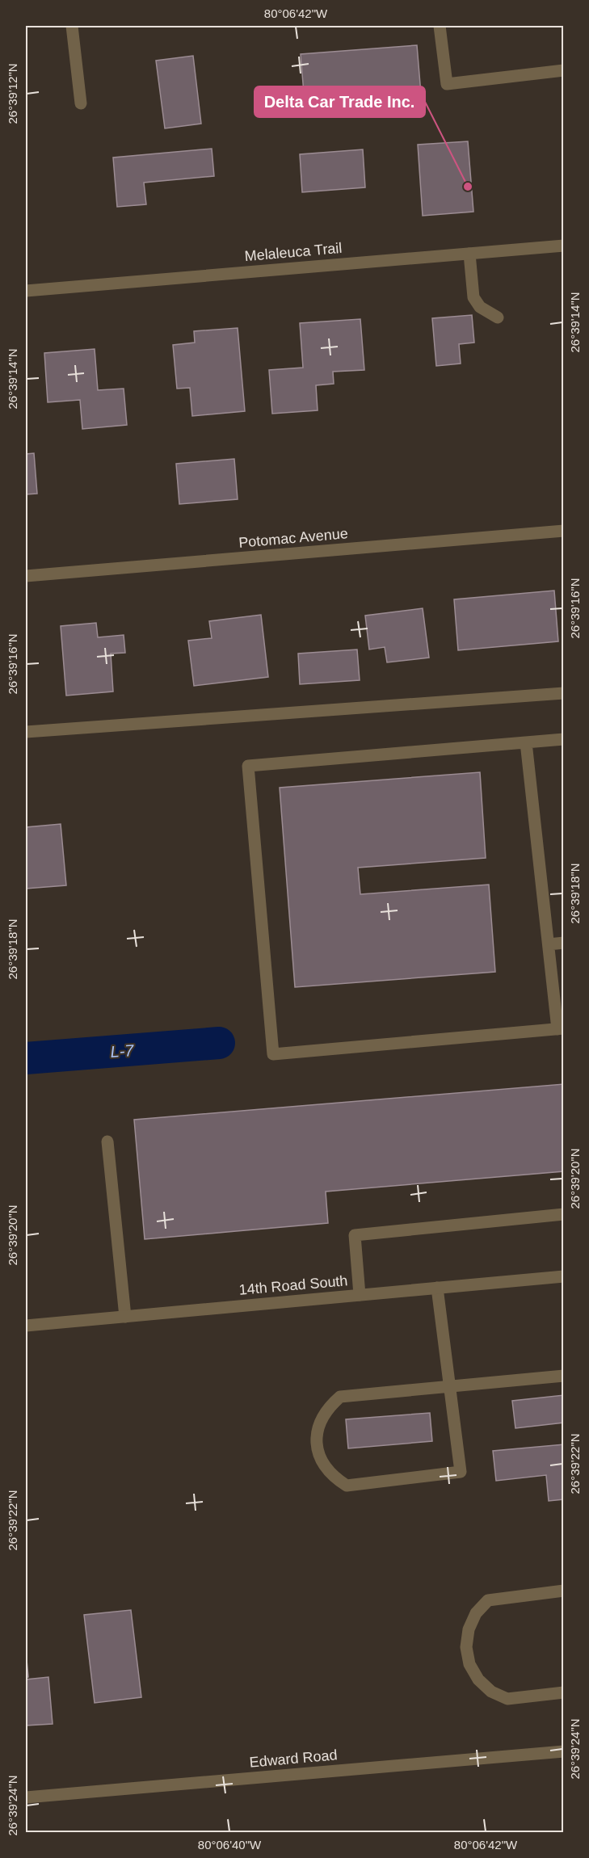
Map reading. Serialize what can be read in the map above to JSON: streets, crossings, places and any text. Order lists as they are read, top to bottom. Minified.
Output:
{"streets":{"street":["Melaleuca Trail","Potomac Avenue","14th Road South","Edward Road"]},"water":["L-7"],"places":["Delta Car Trade Inc."],"coordinates":["80°06'42\"W","26°39'12\"N","26°39'14\"N","26°39'16\"N","26°39'18\"N","26°39'20\"N","26°39'22\"N","26°39'24\"N","80°06'40\"W"]}
